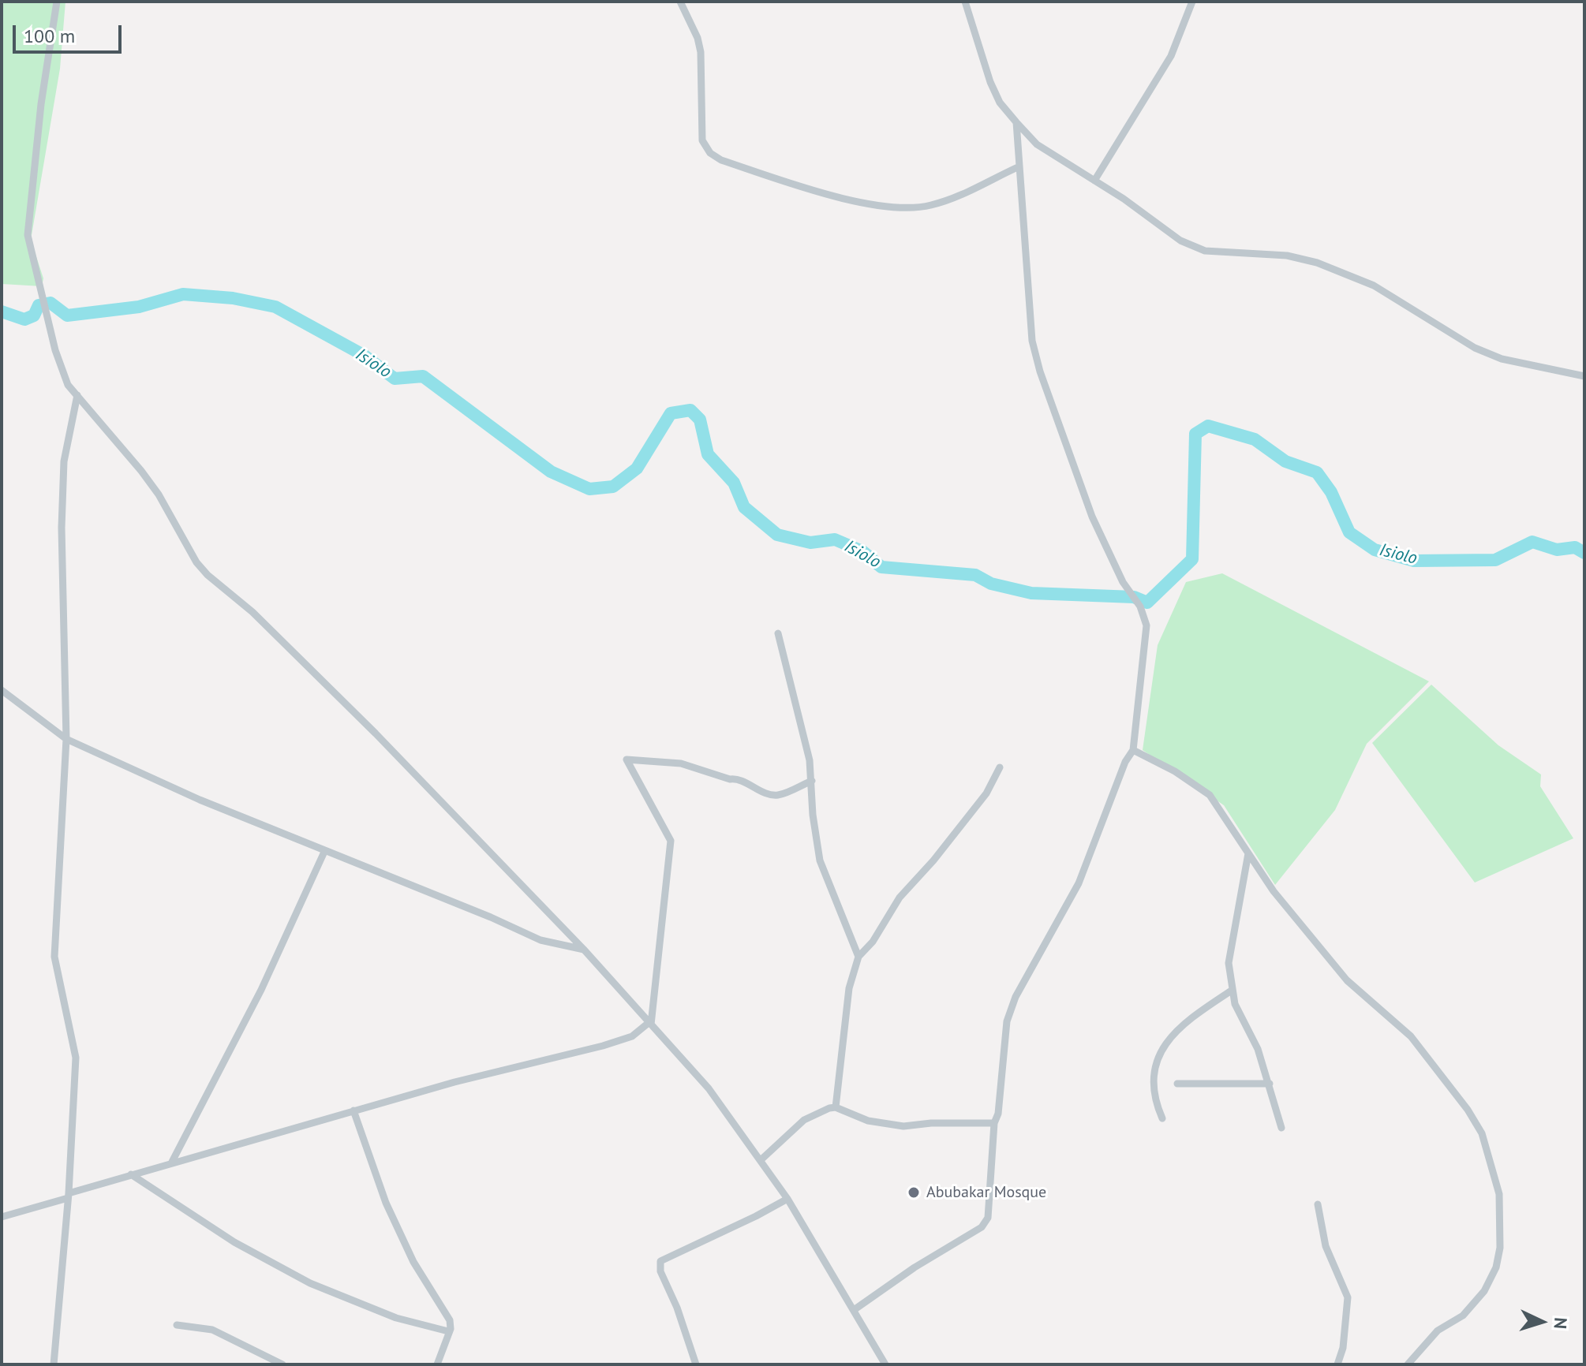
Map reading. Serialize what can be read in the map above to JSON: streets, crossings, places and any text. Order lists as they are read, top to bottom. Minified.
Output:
{"water":["Isiolo"],"places":["Abubakar Mosque"],"scale_bar":"100 m","north":"right"}
